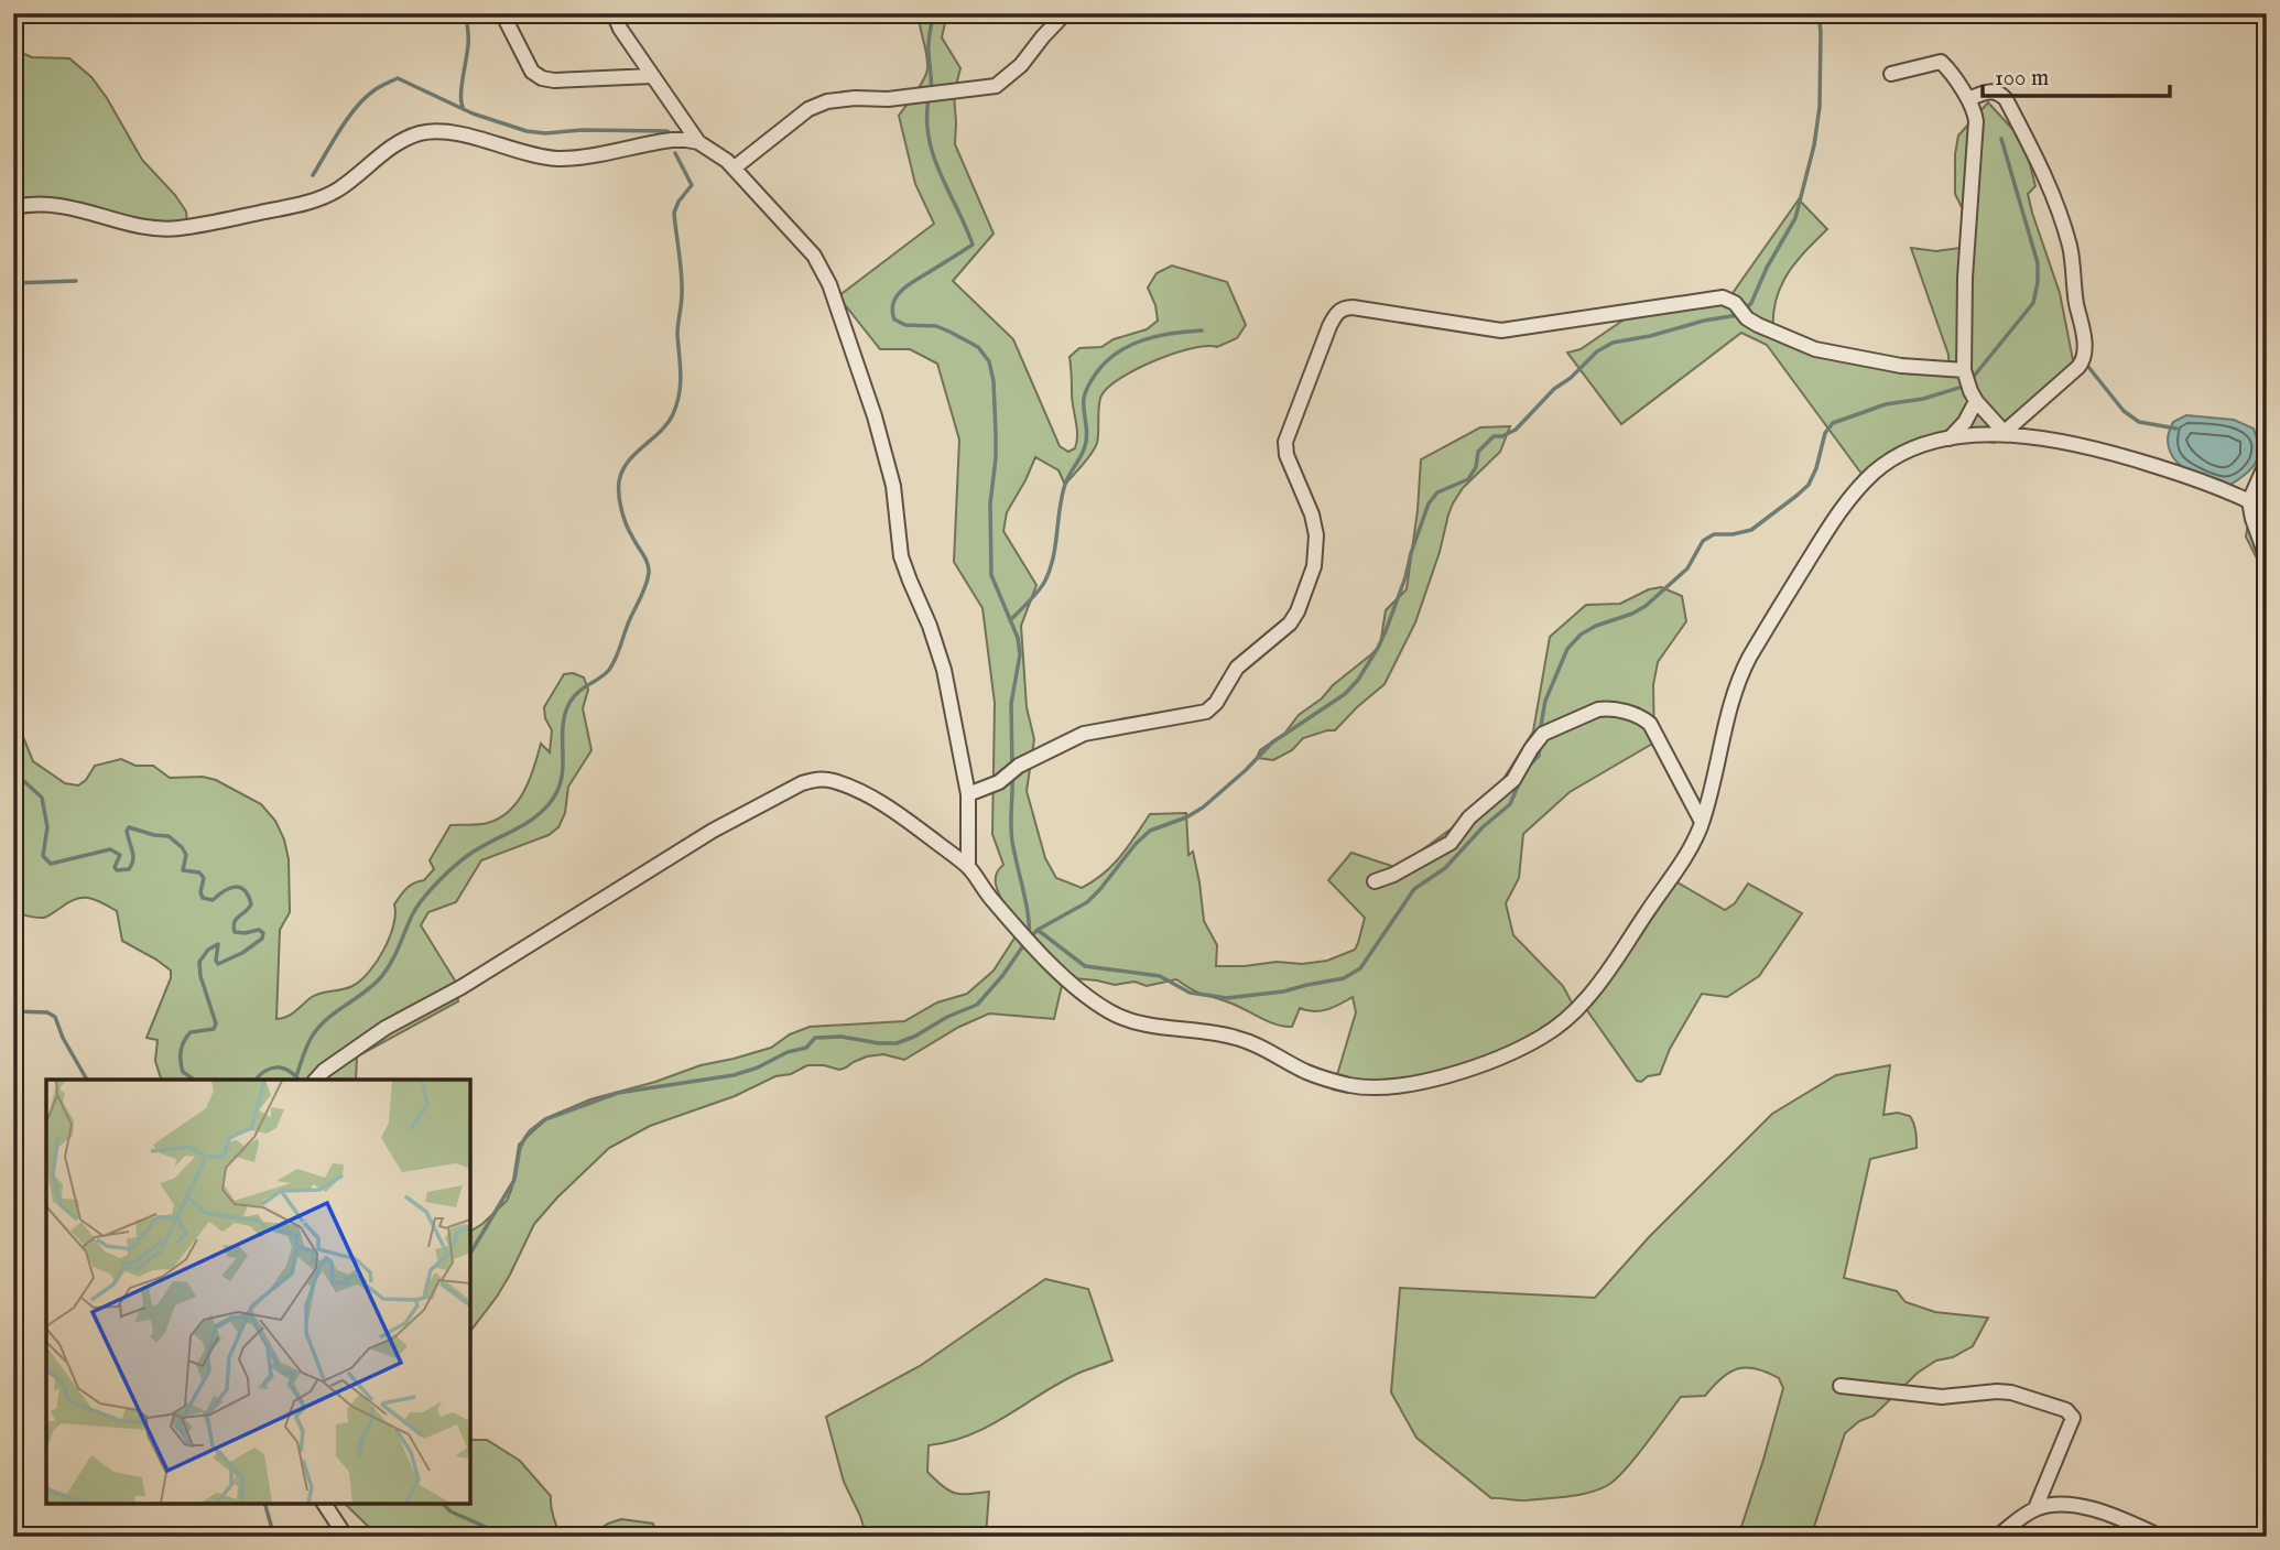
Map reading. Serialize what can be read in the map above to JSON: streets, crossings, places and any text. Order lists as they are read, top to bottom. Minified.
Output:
{"scale_bar":"100 m"}
